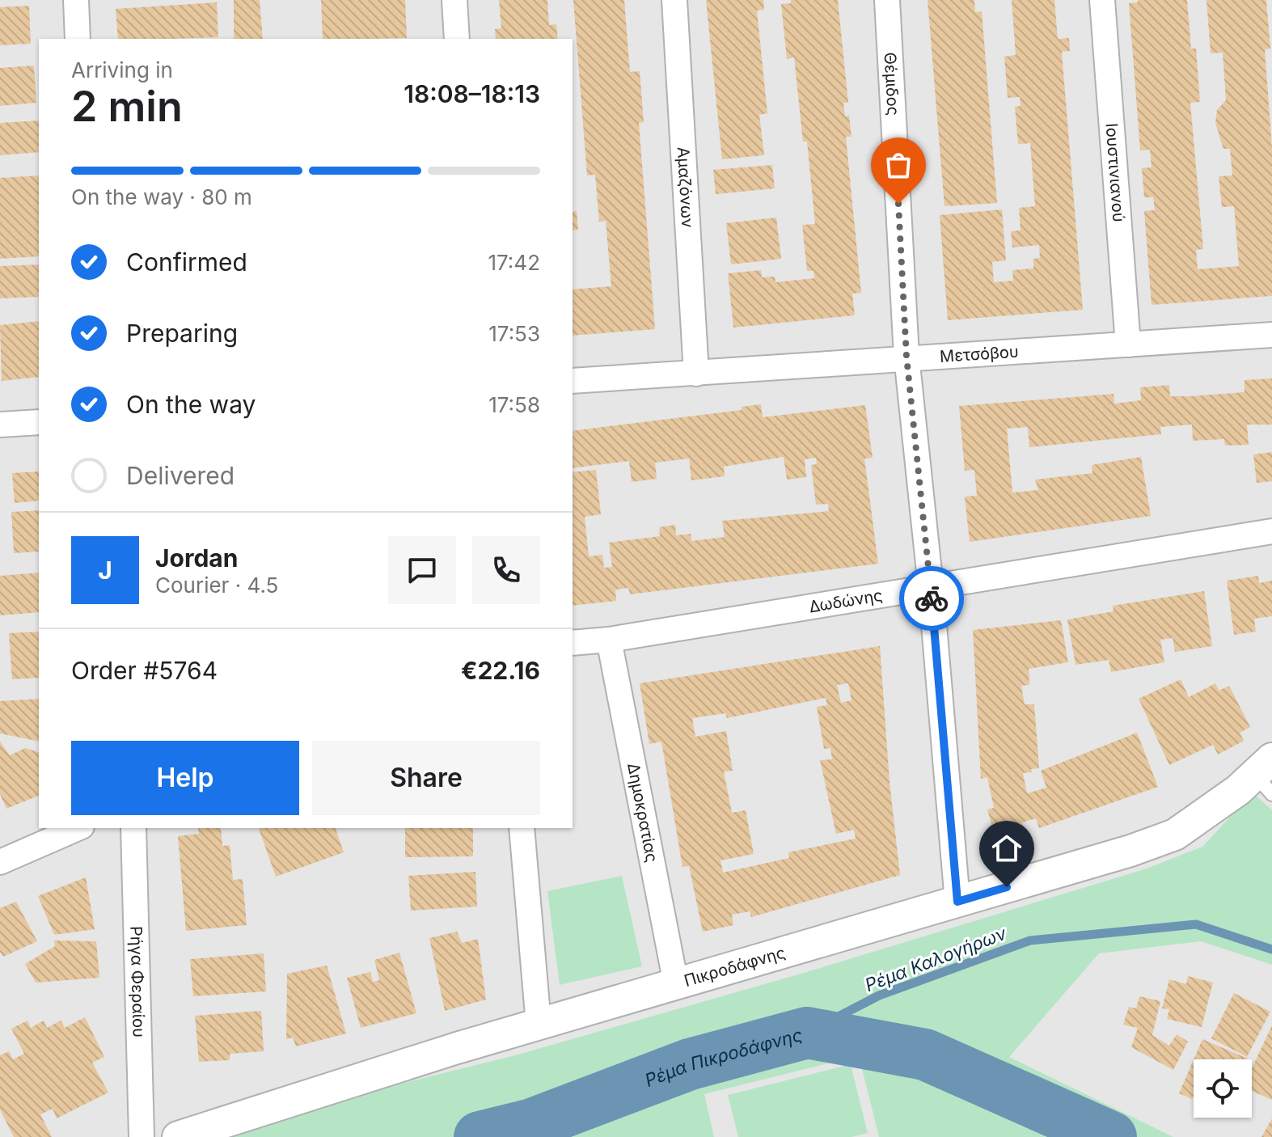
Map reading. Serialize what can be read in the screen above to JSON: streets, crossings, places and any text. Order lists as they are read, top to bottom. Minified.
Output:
{"streets":{"street":["Θέμιδος","Ιουστινιανού","Αμαζόνων","Μετσόβου","Δωδώνης","Δημοκρατίας","Πικροδάφνης","Ρήγα Φεραίου"]},"crossings":[["Θέμιδος","Μετσόβου"],["Θέμιδος","Δωδώνης"],["Θέμιδος","Πικροδάφνης"],["Ιουστινιανού","Μετσόβου"],["Αμαζόνων","Μετσόβου"],["Δωδώνης","Δημοκρατίας"],["Δημοκρατίας","Πικροδάφνης"]],"water":["Ρέμα Καλογήρων","Ρέμα Πικροδάφνης"],"page":{"heading":["2 min","Arriving in","18:08–18:13"],"panel":["Jordan","Courier · 4.5","Order #5764","€22.16"],"bar":"On the way · 80 m","list":[["Confirmed","17:42"],["Preparing","17:53"],["On the way","17:58"],"Delivered"],"round":"J","buttons":["Help","Share"]}}
